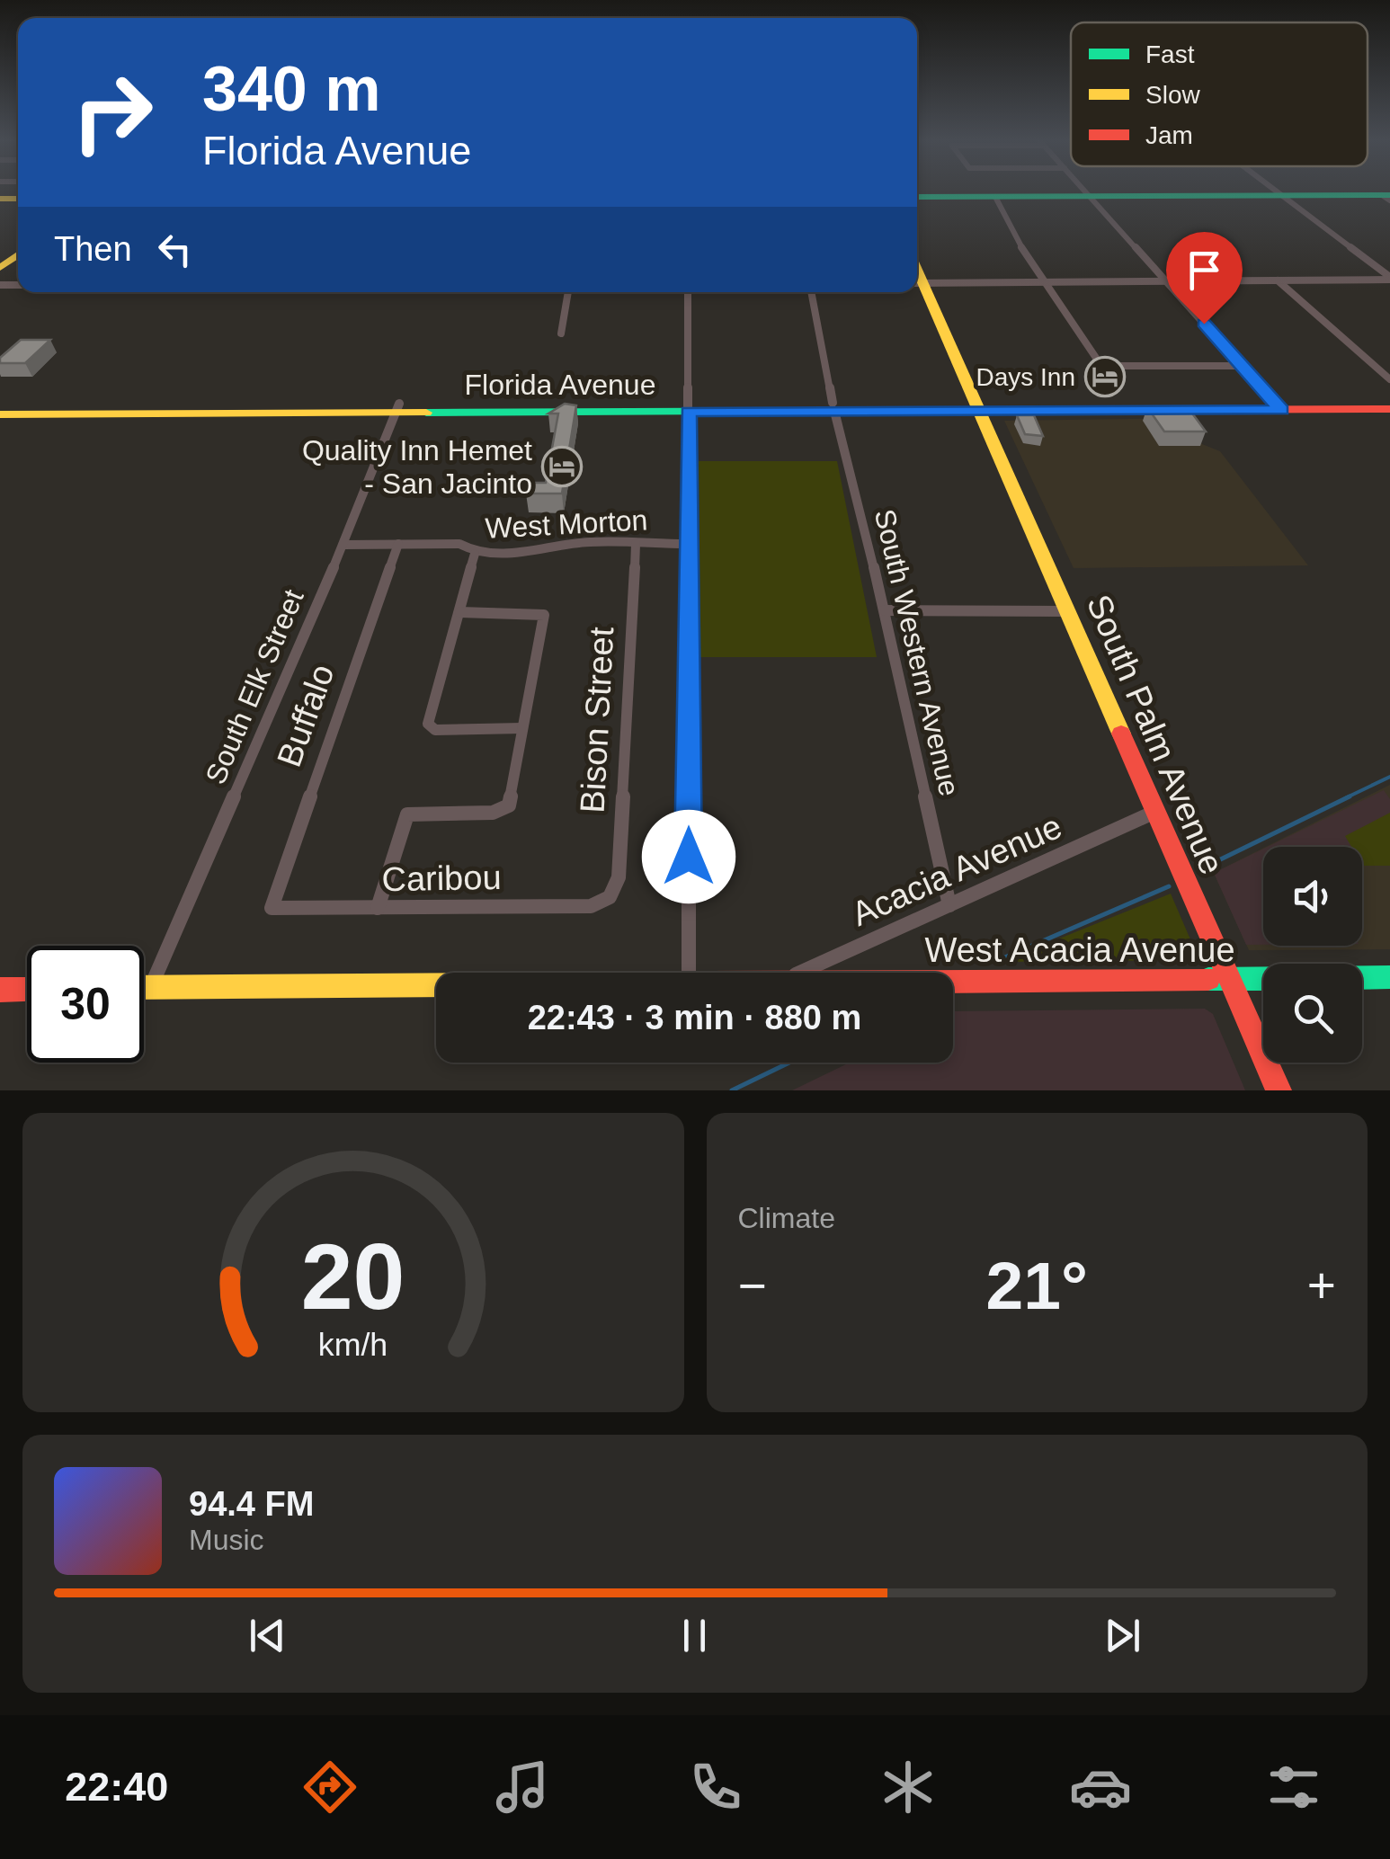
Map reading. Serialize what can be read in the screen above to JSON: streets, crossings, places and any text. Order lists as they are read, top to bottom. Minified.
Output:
{"streets":{"street":["Florida Avenue","West Morton","South Western Avenue","South Elk Street","Buffalo","Bison Street","South Palm Avenue","Acacia Avenue","Caribou","West Acacia Avenue"]},"crossings":[["Florida Avenue","South Western Avenue"],["Florida Avenue","South Elk Street"],["Florida Avenue","South Palm Avenue"],["West Morton","South Elk Street"],["West Morton","Buffalo"],["West Morton","Bison Street"],["South Western Avenue","Acacia Avenue"],["South Elk Street","West Acacia Avenue"],["Buffalo","Caribou"],["Bison Street","Caribou"],["South Palm Avenue","Acacia Avenue"],["South Palm Avenue","West Acacia Avenue"]],"places":{"hotel":["Days Inn","Quality Inn Hemet - San Jacinto"]},"legend":["Fast","Slow","Jam"],"page":{"turn":["340 m","Florida Avenue"],"then":"Then","limit":"30","trip":"22:43 · 3 min · 880 m","tile":"Climate","heat":["−","21°","+"],"song":["94.4 FM","Music"],"tabs":"22:40","gauge":["20","km/h"]}}
